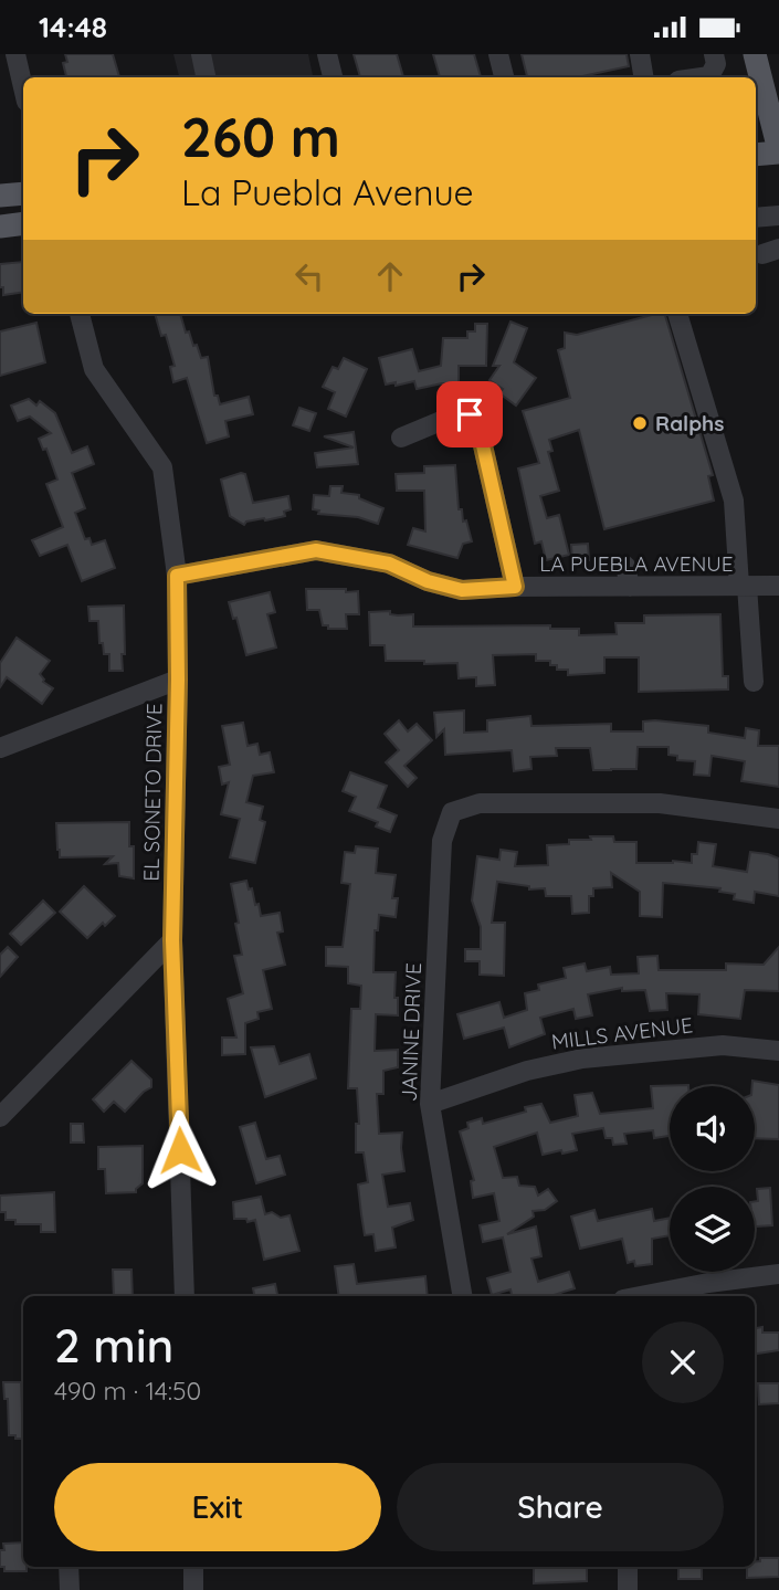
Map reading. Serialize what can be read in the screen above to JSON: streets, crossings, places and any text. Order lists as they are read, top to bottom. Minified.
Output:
{"streets":{"street":["LA PUEBLA AVENUE","EL SONETO DRIVE","JANINE DRIVE","MILLS AVENUE"]},"crossings":[["LA PUEBLA AVENUE","EL SONETO DRIVE"],["JANINE DRIVE","MILLS AVENUE"]],"places":["Ralphs"],"page":{"status":"14:48","turn":["260 m","La Puebla Avenue"],"heading":["2 min","490 m · 14:50"],"buttons":["Exit","Share"]}}
